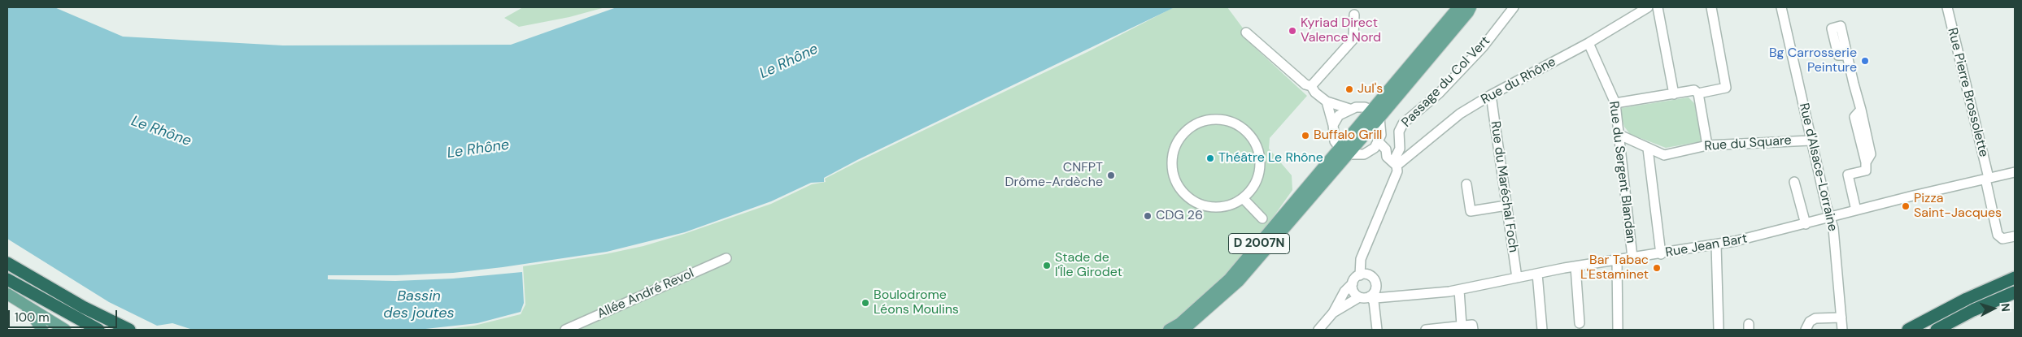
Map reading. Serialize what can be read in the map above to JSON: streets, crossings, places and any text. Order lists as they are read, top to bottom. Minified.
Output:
{"streets":{"main road":["D 2007N"],"street":["Rue du Rhône","Passage du Col Vert","Rue Pierre Brossolette","Rue du Square","Rue d'Alsace-Lorraine","Rue du Sergent Blandan","Rue du Maréchal Foch","Rue Jean Bart","Allée André Revol"]},"crossings":[["Rue du Rhône","Passage du Col Vert"],["Rue du Rhône","Rue du Sergent Blandan"],["Rue du Rhône","Rue du Maréchal Foch"],["Rue Pierre Brossolette","Rue Jean Bart"],["Rue du Square","Rue d'Alsace-Lorraine"],["Rue du Square","Rue du Sergent Blandan"],["Rue d'Alsace-Lorraine","Rue Jean Bart"],["Rue du Sergent Blandan","Rue Jean Bart"],["Rue du Maréchal Foch","Rue Jean Bart"]],"water":["Le Rhône","Bassin des joutes"],"places":["Kyriad Direct Valence Nord","Bg Carrosserie Peinture","Jul's","Buffalo Grill","Théâtre Le Rhône","CNFPT Drôme-Ardèche","Pizza Saint-Jacques","CDG 26","Stade de l'Île Girodet","Bar Tabac L'Estaminet","Boulodrome Léons Moulins"],"scale_bar":"100 m","north":"right"}
